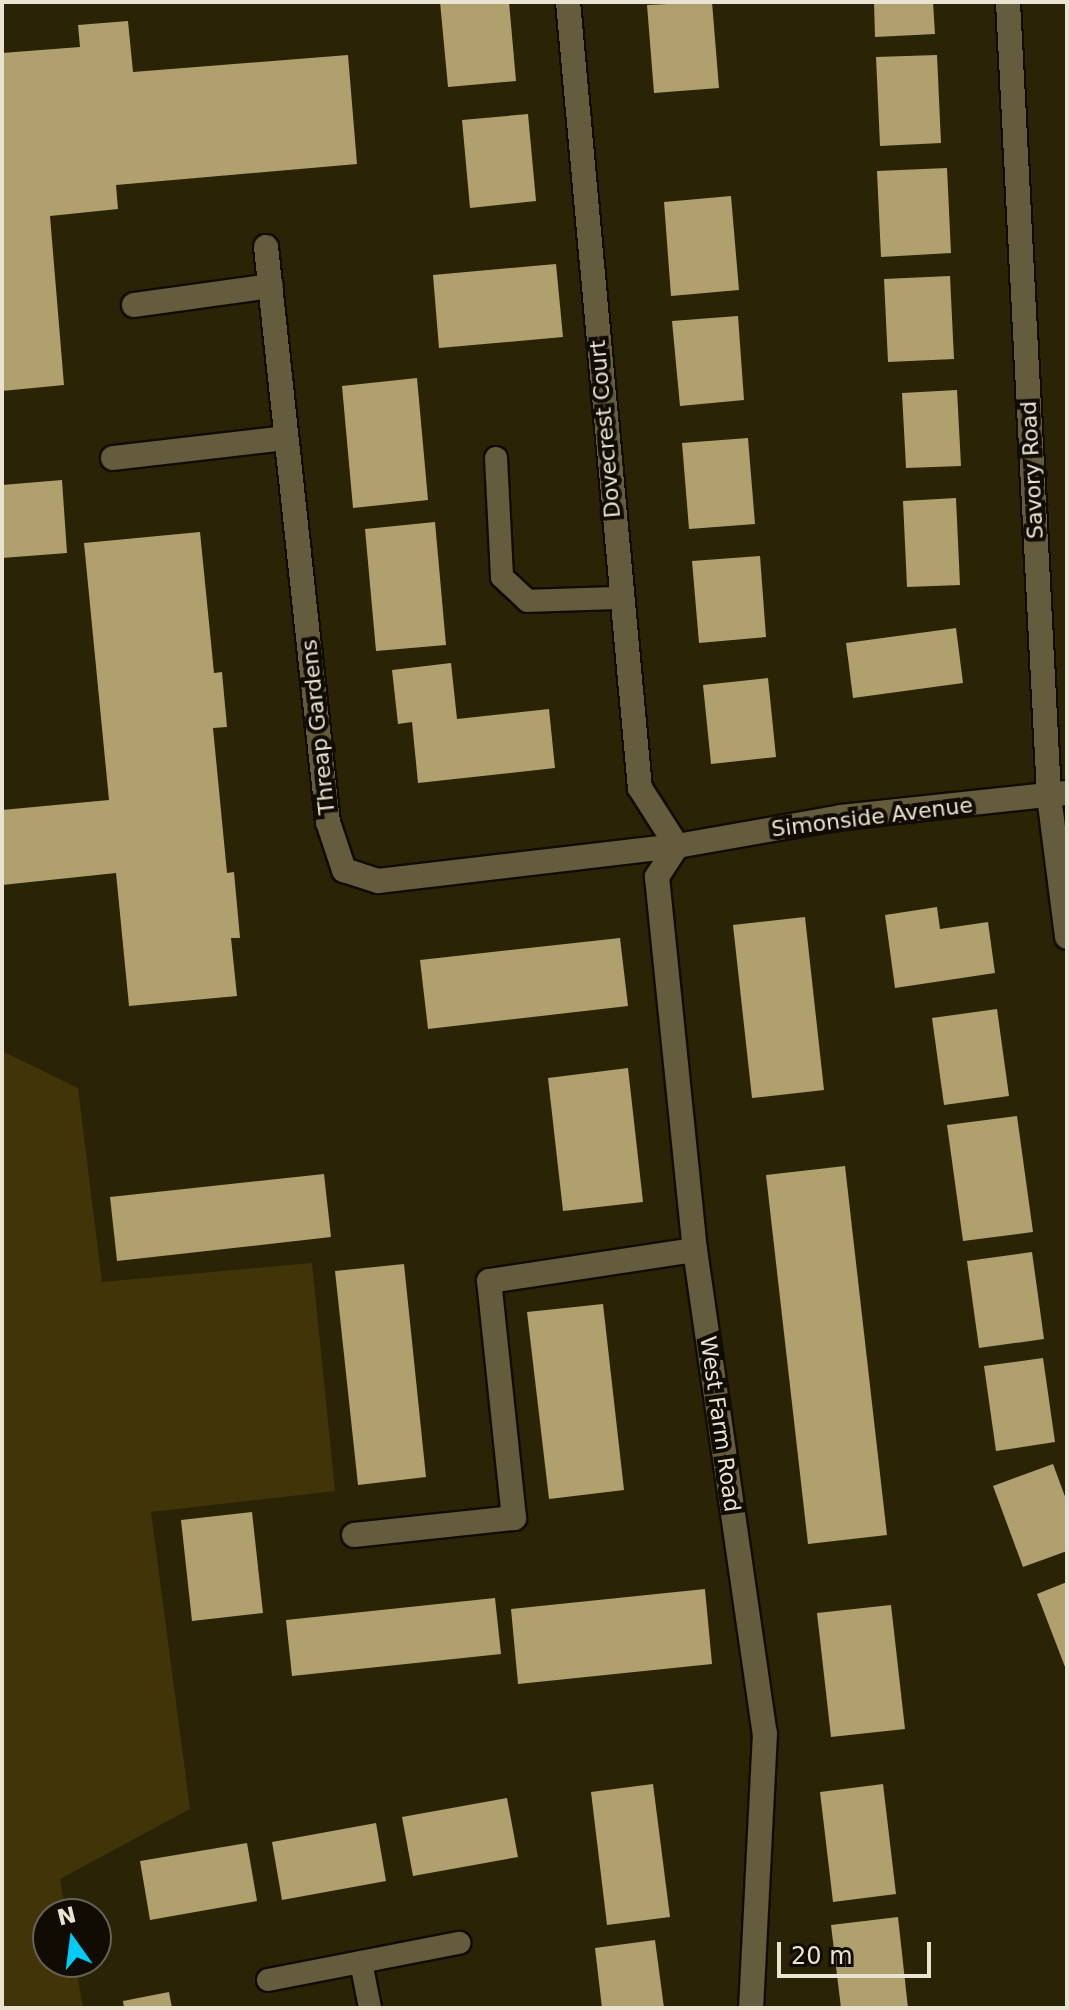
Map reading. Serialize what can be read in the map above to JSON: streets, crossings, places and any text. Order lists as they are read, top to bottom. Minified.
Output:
{"streets":{"street":["Dovecrest Court","Savory Road","Threap Gardens","Simonside Avenue","West Farm Road"]},"crossings":[["Dovecrest Court","Threap Gardens"],["Dovecrest Court","Simonside Avenue"],["Dovecrest Court","West Farm Road"],["Savory Road","Simonside Avenue"],["Threap Gardens","Simonside Avenue"],["Threap Gardens","West Farm Road"],["Simonside Avenue","West Farm Road"]],"scale_bar":"20 m","north":"top"}
